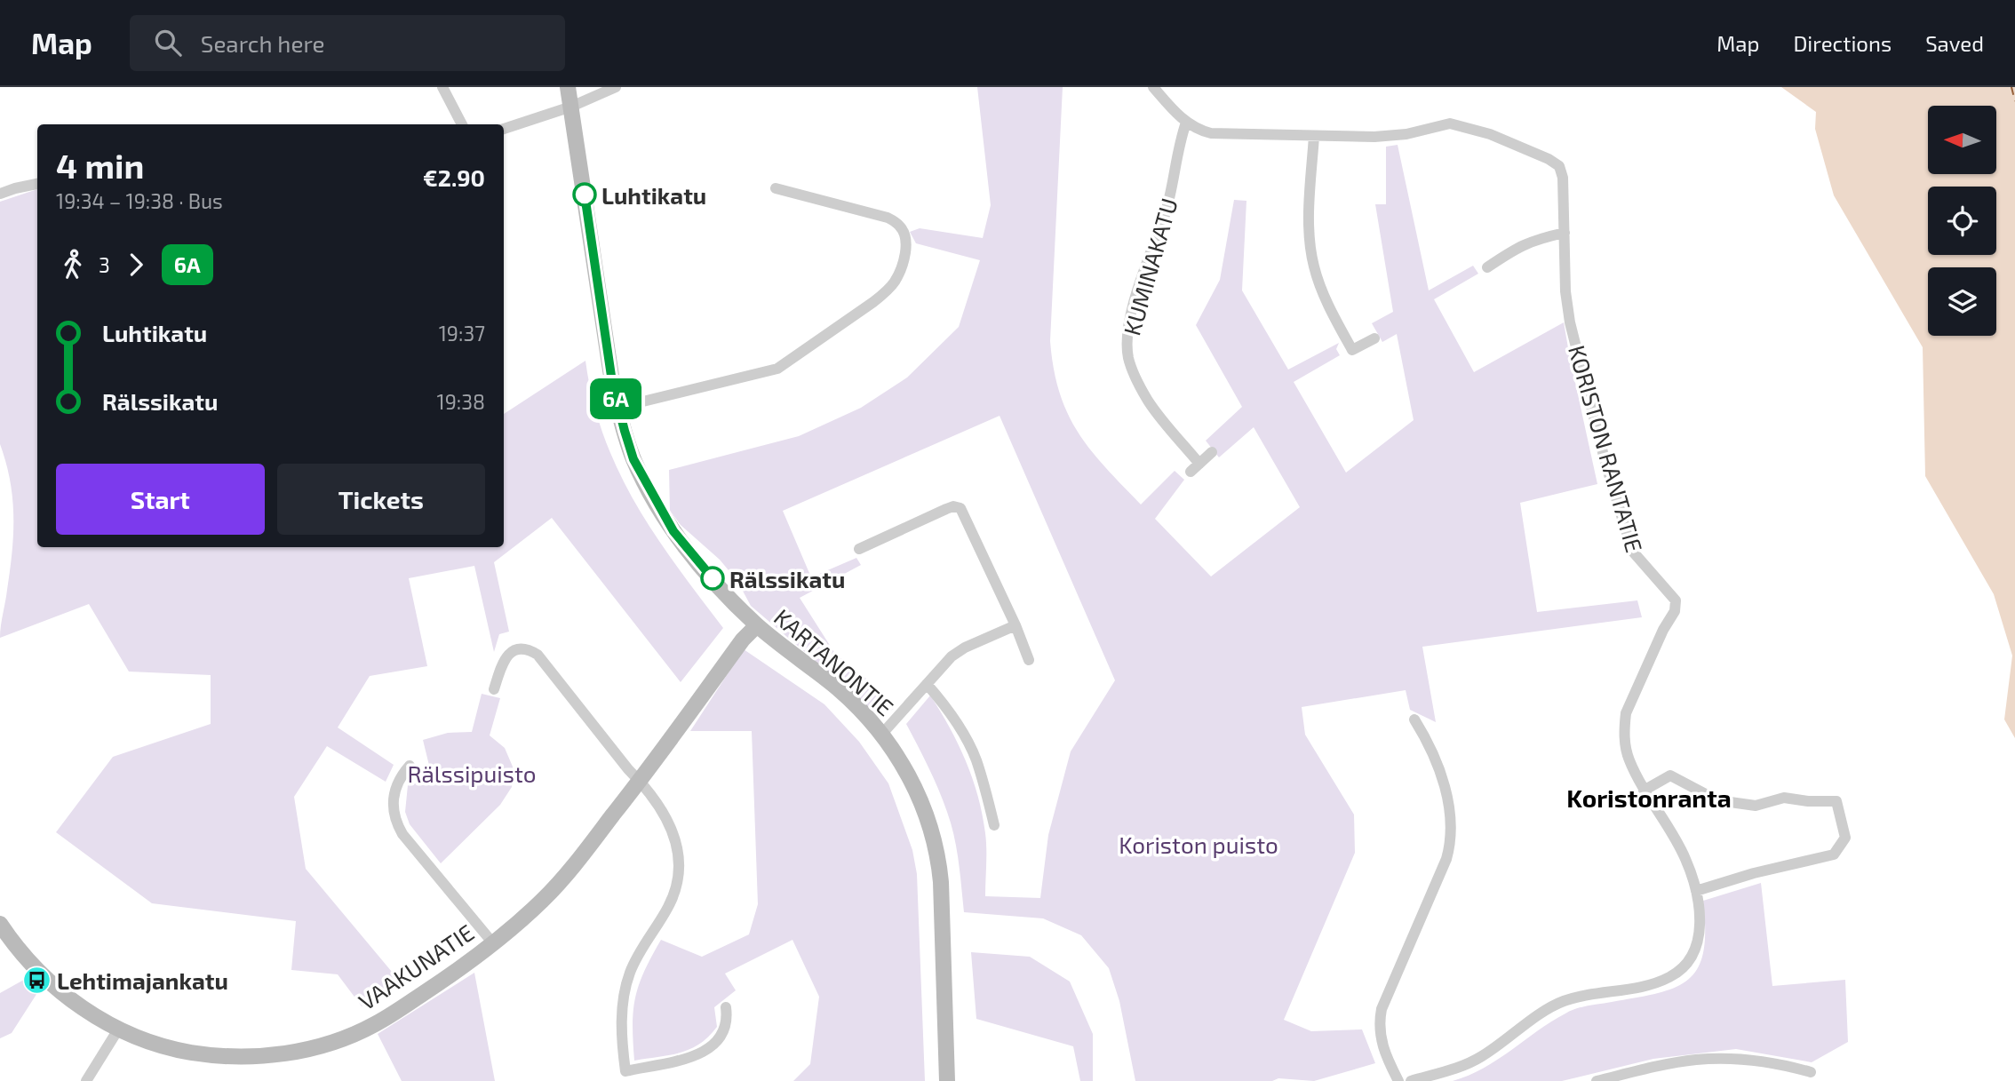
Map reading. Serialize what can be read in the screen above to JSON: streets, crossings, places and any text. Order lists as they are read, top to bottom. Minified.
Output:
{"streets":{"street":["KUMINAKATU","KORISTON RANTATIE","KARTANONTIE","VAAKUNATIE"]},"crossings":[["KUMINAKATU","KORISTON RANTATIE"],["KARTANONTIE","VAAKUNATIE"]],"districts":["Koristonranta"],"parks":["Rälssipuisto","Koriston puisto"],"places":{"other":["Luhtikatu","Rälssikatu"],"bus stop":["Lehtimajankatu"]},"lines":["bus line 6A"],"north":"left","page":{"header":"Map","search":"Search here","nav":["Map","Directions","Saved"],"on_map":"6A","heading":["4 min","19:34 – 19:38 · Bus","€2.90"],"legs":["3","6A"],"list":[{"name":"Luhtikatu","value":"19:37"},{"name":"Rälssikatu","value":"19:38"}],"buttons":["Start","Tickets"]}}
